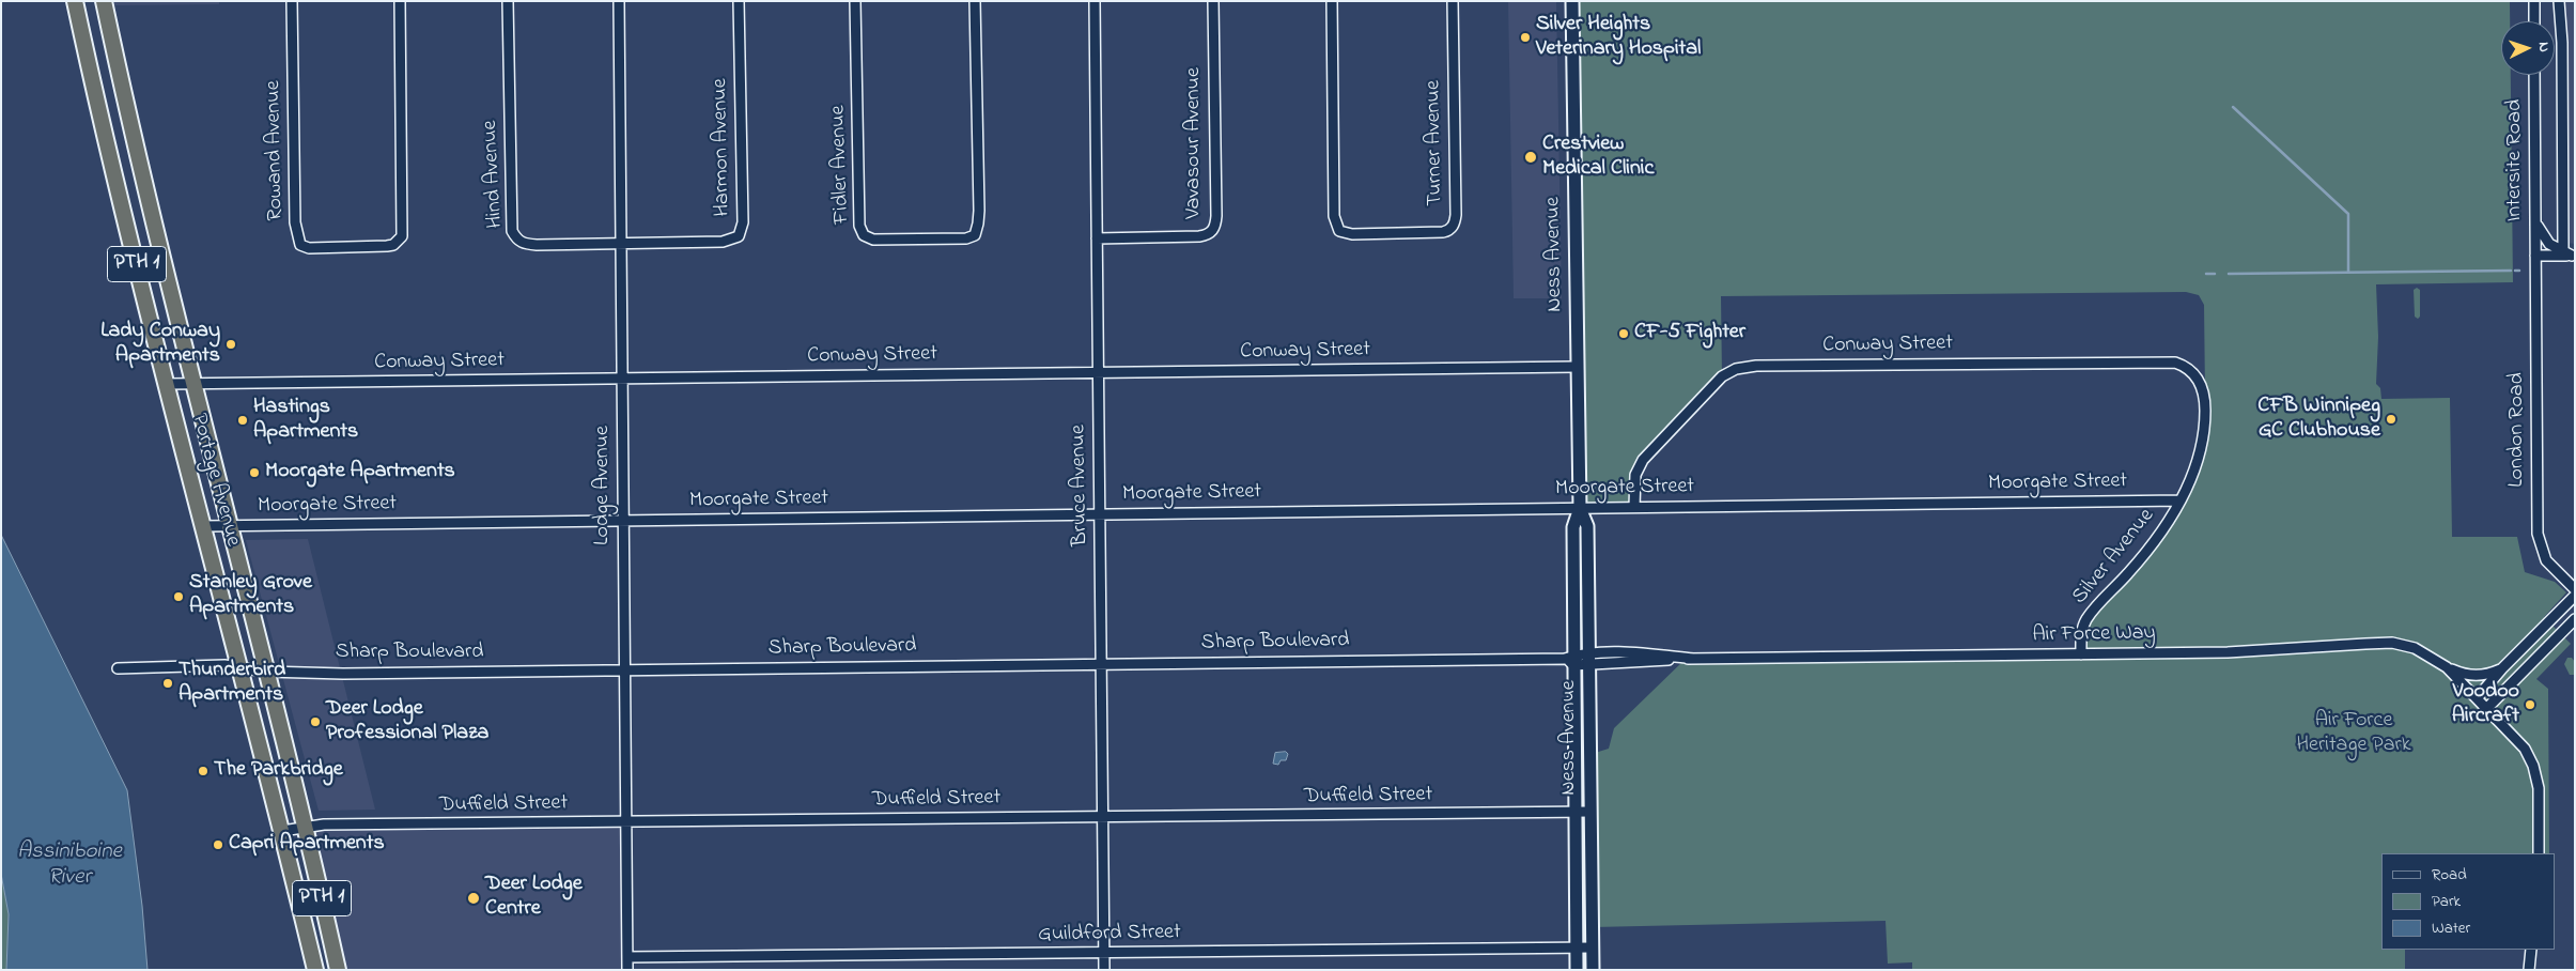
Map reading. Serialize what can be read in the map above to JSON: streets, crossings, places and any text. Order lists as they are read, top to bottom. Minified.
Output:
{"streets":{"highway":["PTH 1","Portage Avenue"],"main road":["Ness Avenue"],"street":["Vavasour Avenue","Turner Avenue","Harmon Avenue","Rowand Avenue","Intersite Road","Fidler Avenue","Hind Avenue","Conway Street","London Road","Moorgate Street","Lodge Avenue","Bruce Avenue","Silver Avenue","Air Force Way","Sharp Boulevard","Duffield Street","Guildford Street"]},"crossings":[["Vavasour Avenue","Bruce Avenue"],["Harmon Avenue","Hind Avenue"],["Harmon Avenue","Lodge Avenue"],["Intersite Road","London Road"],["Hind Avenue","Lodge Avenue"],["Ness Avenue","Conway Street"],["Ness Avenue","Moorgate Street"],["Ness Avenue","Air Force Way"],["Ness Avenue","Sharp Boulevard"],["Ness Avenue","Duffield Street"],["Ness Avenue","Guildford Street"],["Conway Street","Portage Avenue"],["Conway Street","Moorgate Street"],["Conway Street","Lodge Avenue"],["Conway Street","Bruce Avenue"],["Conway Street","Silver Avenue"],["Portage Avenue","Moorgate Street"],["Portage Avenue","Sharp Boulevard"],["Portage Avenue","Duffield Street"],["Moorgate Street","Lodge Avenue"],["Moorgate Street","Bruce Avenue"],["Moorgate Street","Silver Avenue"],["Lodge Avenue","Sharp Boulevard"],["Lodge Avenue","Duffield Street"],["Lodge Avenue","Guildford Street"],["Bruce Avenue","Sharp Boulevard"],["Bruce Avenue","Duffield Street"],["Bruce Avenue","Guildford Street"],["Silver Avenue","Air Force Way"],["Air Force Way","Sharp Boulevard"]],"water":["Assiniboine River"],"parks":["Air Force Heritage Park"],"places":["Silver Heights Veterinary Hospital","Crestview Medical Clinic","CF-5 Fighter","Lady Conway Apartments","CFB Winnipeg GC Clubhouse","Hastings Apartments","Moorgate Apartments","Stanley Grove Apartments","Thunderbird Apartments","Voodoo Aircraft","Deer Lodge Professional Plaza","The Parkbridge","Capri Apartments","Deer Lodge Centre"],"legend":["Road","Park","Water"],"north":"right"}
